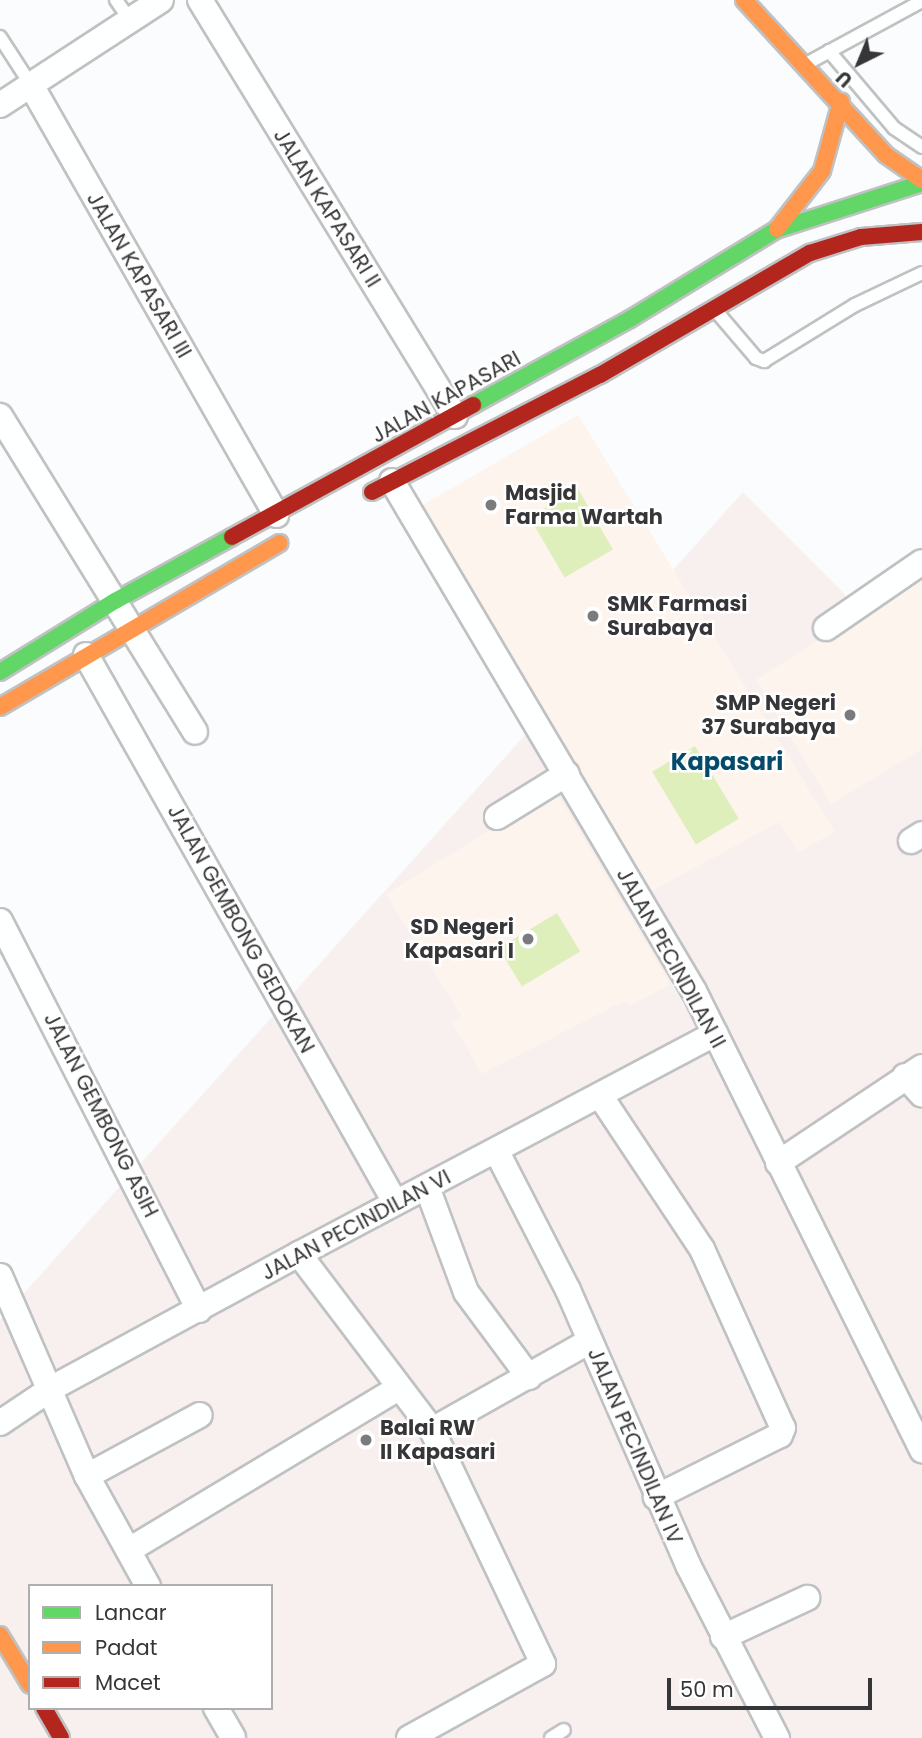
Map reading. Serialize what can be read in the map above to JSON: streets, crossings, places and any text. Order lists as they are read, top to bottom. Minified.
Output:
{"streets":{"main road":["JALAN KAPASARI"],"street":["JALAN KAPASARI II","JALAN KAPASARI III","JALAN GEMBONG GEDOKAN","JALAN PECINDILAN II","JALAN GEMBONG ASIH","JALAN PECINDILAN VI","JALAN PECINDILAN IV"]},"crossings":[["JALAN KAPASARI II","JALAN KAPASARI"],["JALAN KAPASARI III","JALAN KAPASARI"],["JALAN GEMBONG GEDOKAN","JALAN PECINDILAN VI"],["JALAN PECINDILAN II","JALAN PECINDILAN VI"],["JALAN GEMBONG ASIH","JALAN PECINDILAN VI"],["JALAN PECINDILAN VI","JALAN PECINDILAN IV"]],"districts":["Kapasari"],"places":["Masjid Farma Wartah","SMK Farmasi Surabaya","SMP Negeri 37 Surabaya","SD Negeri Kapasari I","Balai RW II Kapasari"],"legend":["Lancar","Padat","Macet"],"scale_bar":"50 m","north":"bottom left"}
